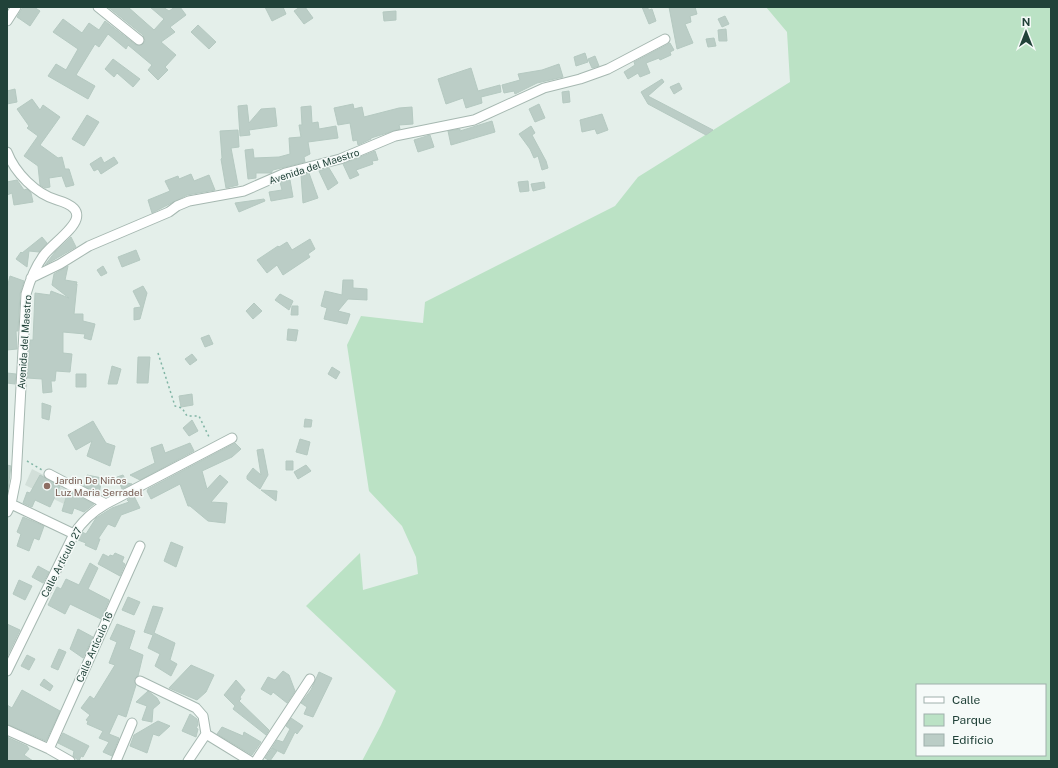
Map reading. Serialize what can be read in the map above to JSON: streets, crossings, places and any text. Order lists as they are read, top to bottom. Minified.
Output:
{"streets":{"street":["Avenida del Maestro","Calle Artículo 27","Calle Artículo 16"]},"places":["Jardin De Niños Luz Maria Serradel"],"legend":["Calle","Parque","Edificio"],"north":"top"}
